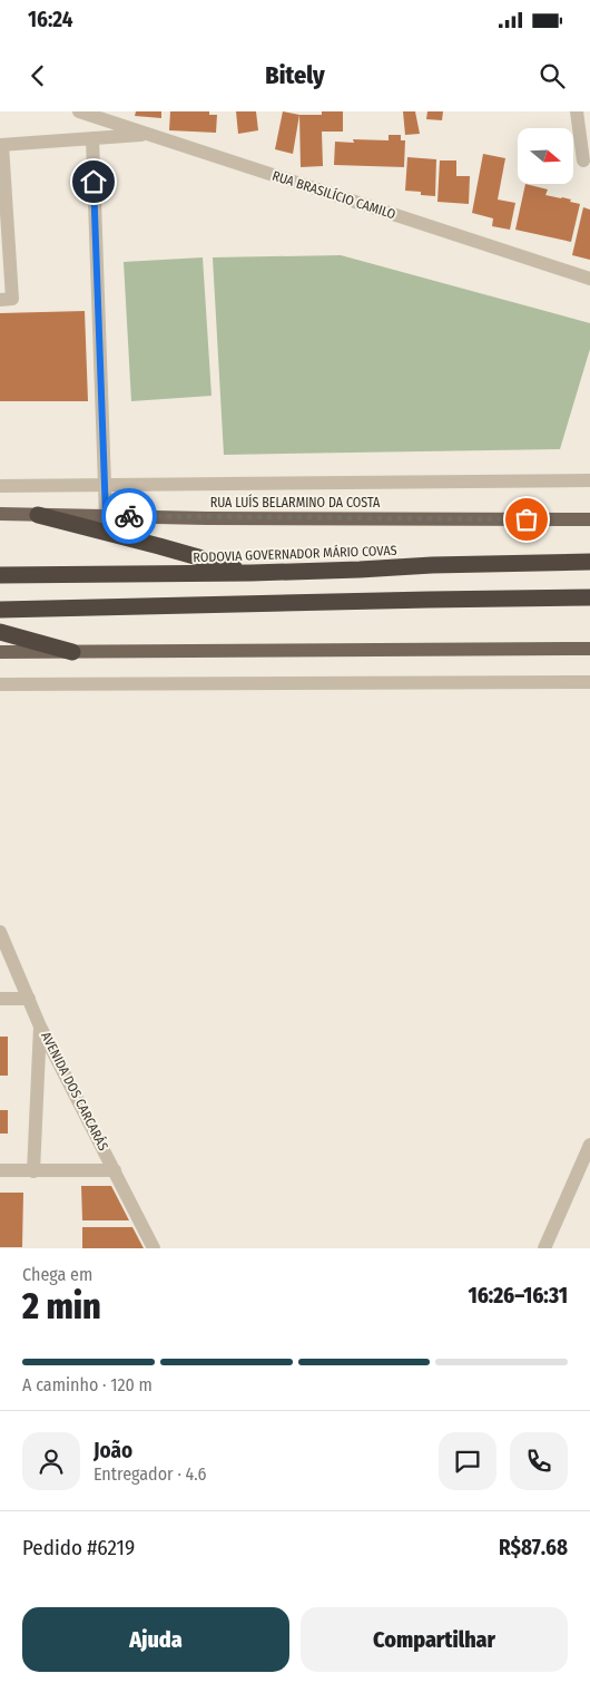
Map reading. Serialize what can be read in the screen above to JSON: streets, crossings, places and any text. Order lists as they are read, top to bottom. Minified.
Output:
{"streets":{"highway":["RODOVIA GOVERNADOR MÁRIO COVAS"],"main road":["RUA LUÍS BELARMINO DA COSTA"],"street":["RUA BRASILÍCIO CAMILO","AVENIDA DOS CARCARÁS"]},"north":"right","page":{"status":"16:24","header":"Bitely","heading":["2 min","Chega em","16:26–16:31"],"panel":["João","Entregador · 4.6","Pedido #6219","R$87.68"],"bar":"A caminho · 120 m","buttons":["Ajuda","Compartilhar"]}}
